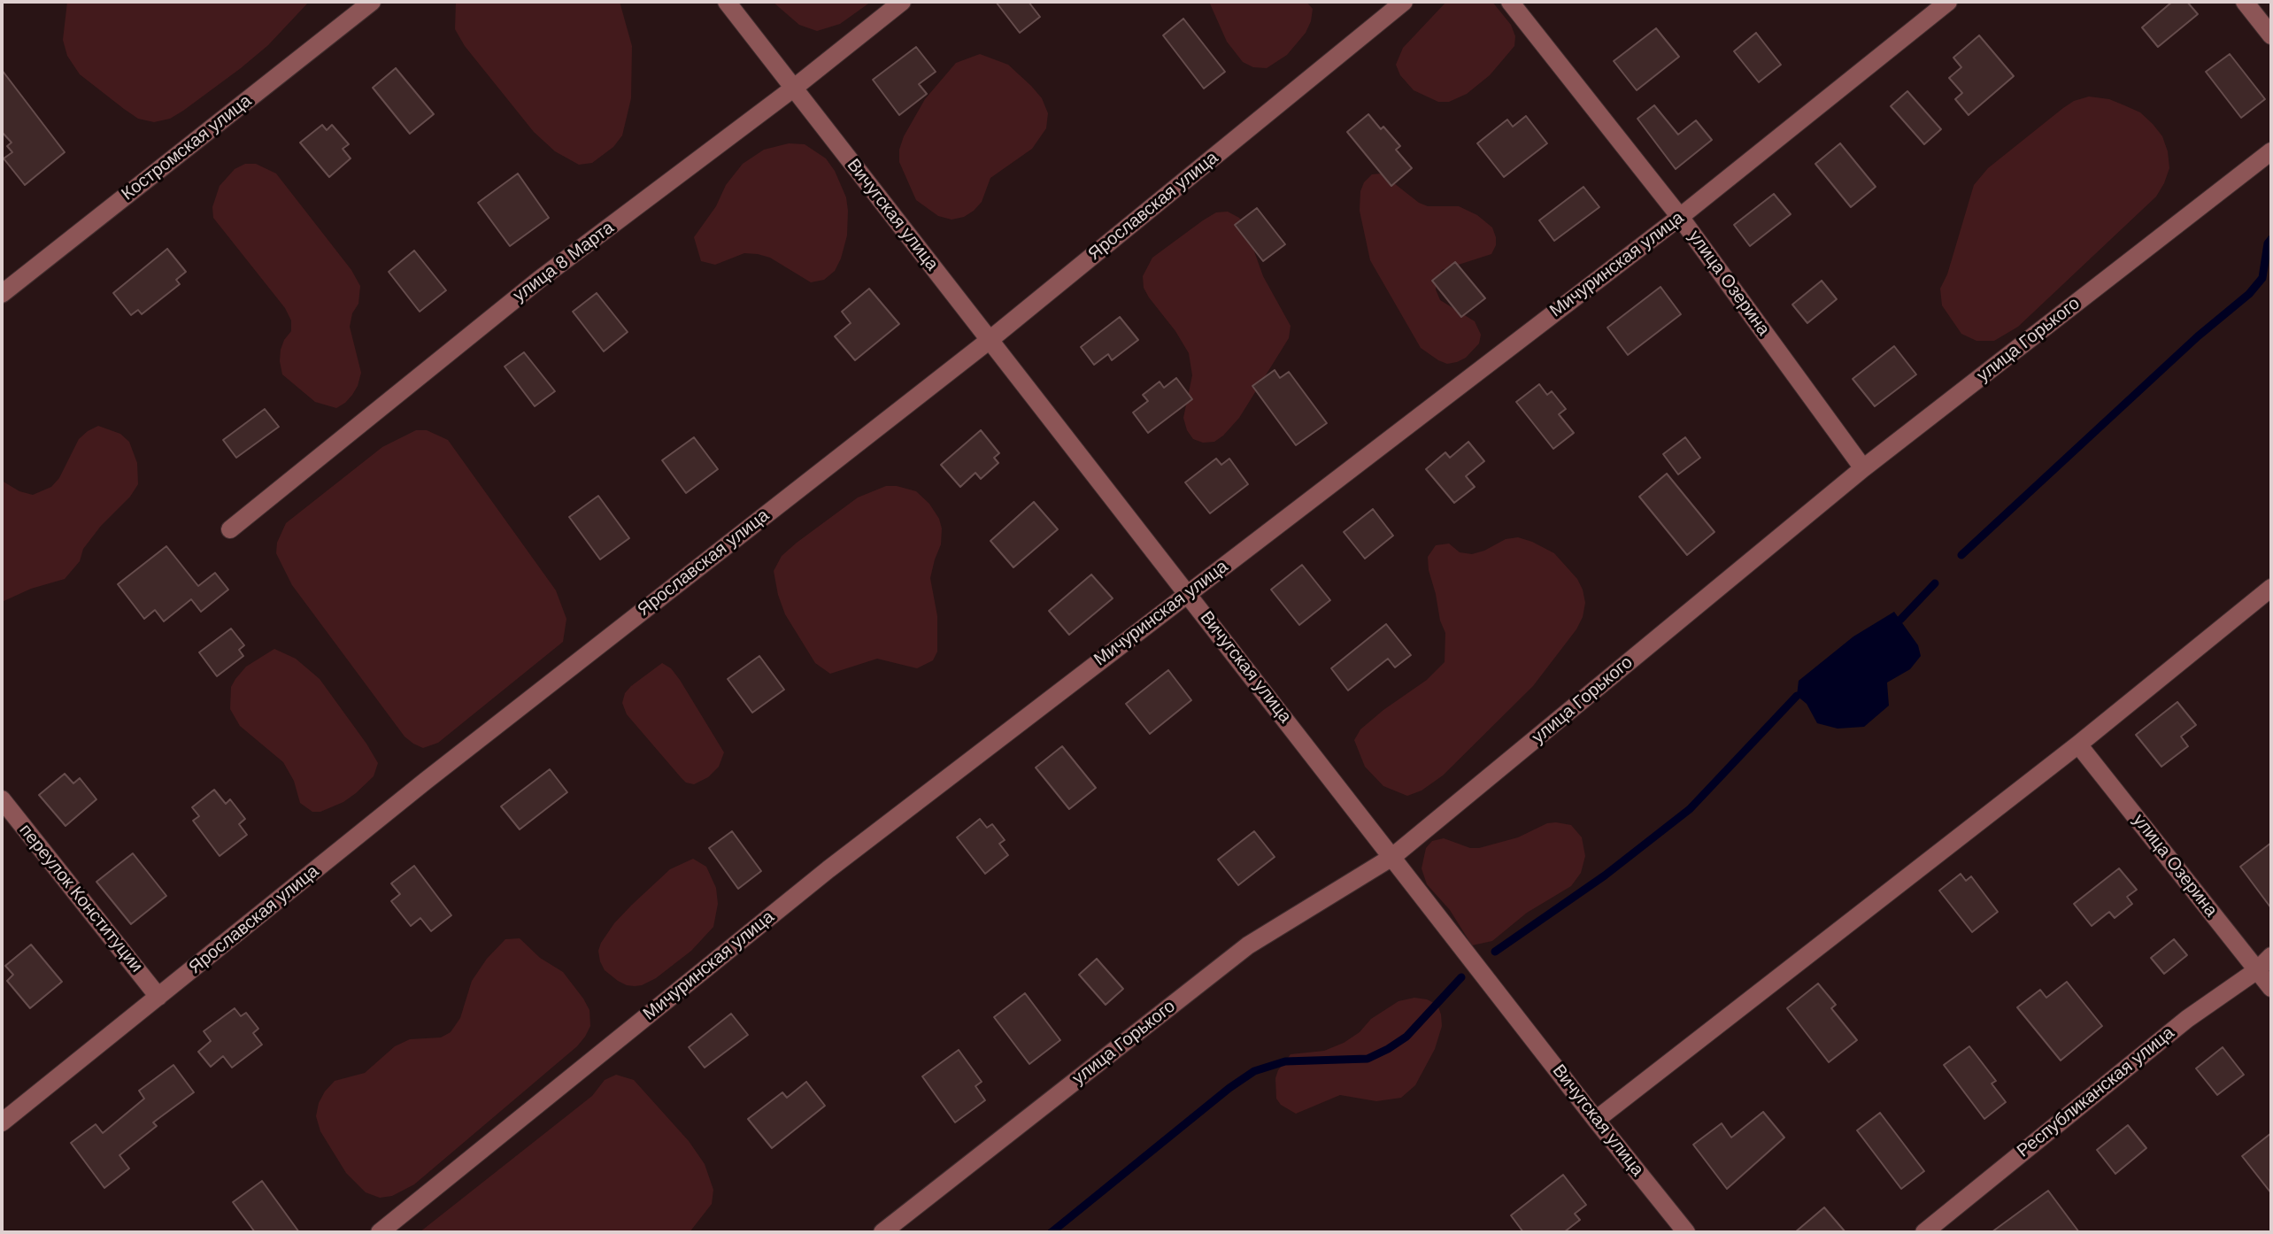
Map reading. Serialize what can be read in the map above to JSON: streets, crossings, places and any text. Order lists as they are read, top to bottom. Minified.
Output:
{"streets":{"street":["Костромская улица","Ярославская улица","Вичугская улица","улица 8 Марта","Мичуринская улица","улица Озерина","улица Горького","переулок Конституции","Республиканская улица"]},"crossings":[["Ярославская улица","Вичугская улица"],["Ярославская улица","переулок Конституции"],["Вичугская улица","улица 8 Марта"],["Вичугская улица","Мичуринская улица"],["Вичугская улица","улица Горького"],["Мичуринская улица","улица Озерина"],["улица Озерина","улица Горького"],["улица Озерина","Республиканская улица"]]}
